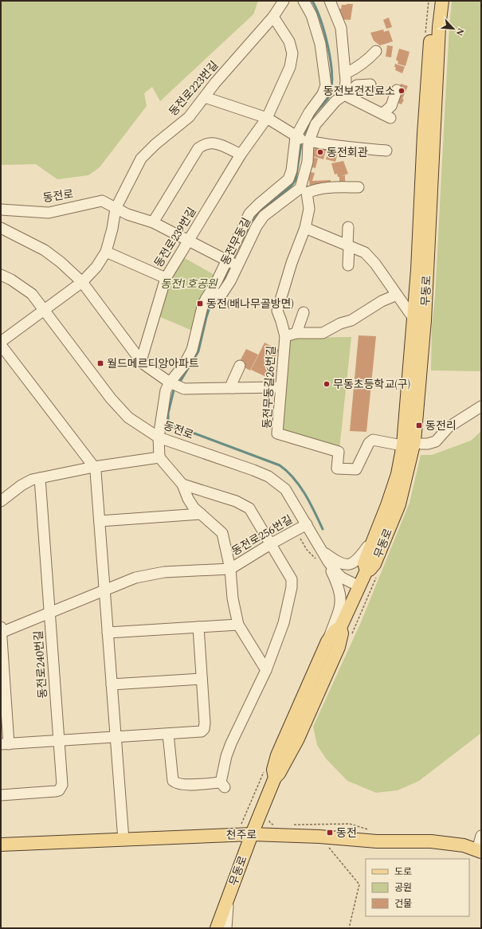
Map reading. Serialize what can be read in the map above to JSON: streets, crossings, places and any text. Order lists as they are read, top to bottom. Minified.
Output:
{"streets":{"main road":["무동로","천주로"],"street":["동전로223번길","동전로","동전로239번길","동전무동길","동전무동길26번길","동전로256번길","동전로240번길"]},"crossings":[["동전로223번길","동전로"],["동전로223번길","동전로239번길"],["동전로","무동로"],["동전로","동전로256번길"],["동전무동길","동전무동길26번길"],["무동로","천주로"]],"parks":["동전1호공원"],"places":{"other":["동전보건진료소","동전회관","무동초등학교(구)"],"transit":["동전(배나무골방면)","월드메르디앙아파트","동전리","동전"]},"legend":["도로","공원","건물"],"north":"bottom right"}
